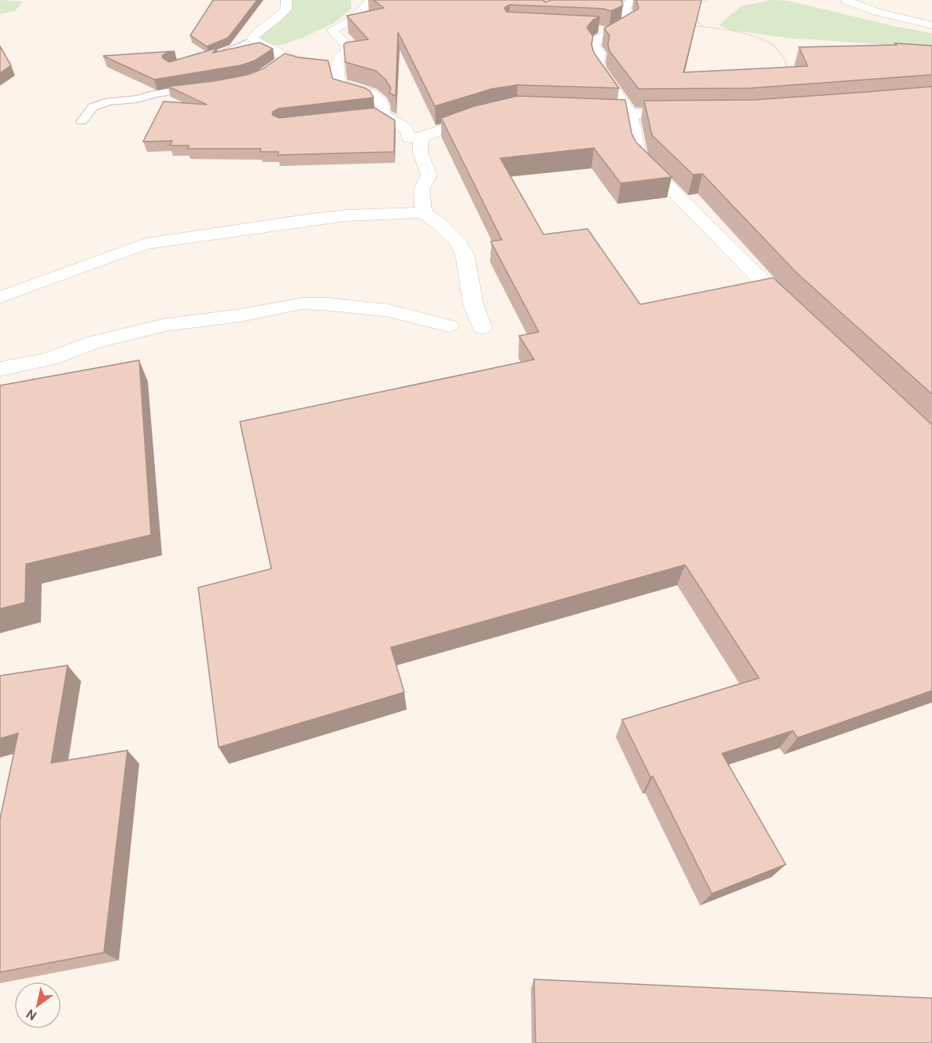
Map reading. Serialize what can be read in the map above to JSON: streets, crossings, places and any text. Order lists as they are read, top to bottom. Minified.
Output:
{"north":"bottom left"}
